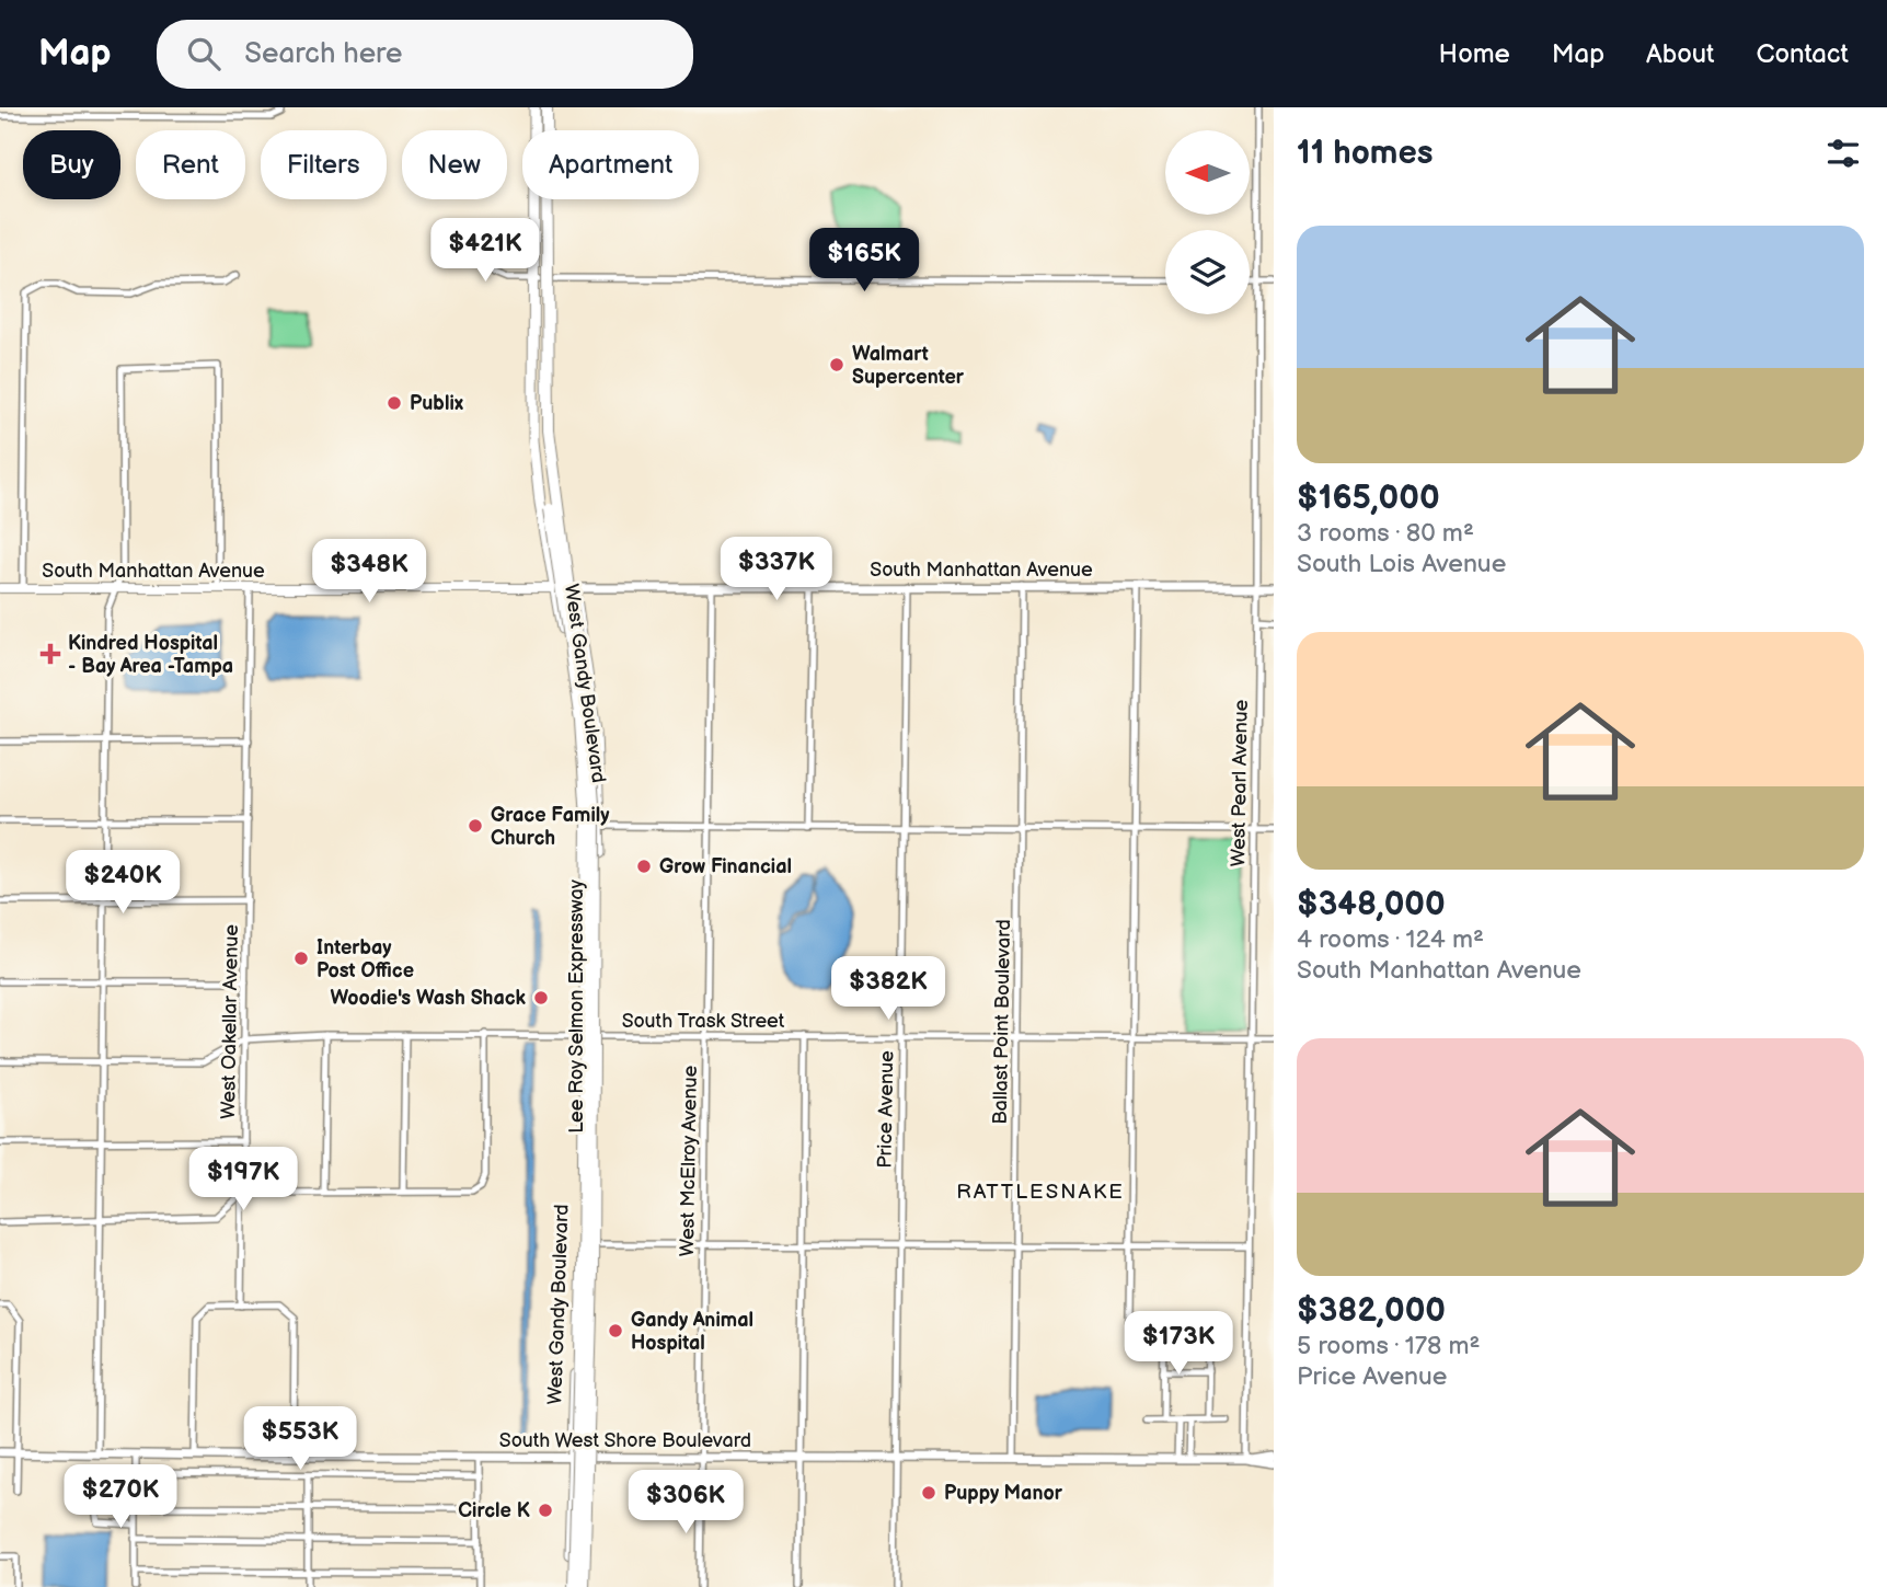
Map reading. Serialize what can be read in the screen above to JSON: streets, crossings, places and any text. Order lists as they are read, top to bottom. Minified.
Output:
{"streets":{"highway":["Lee Roy Selmon Expressway"],"main road":["South Manhattan Avenue","West Gandy Boulevard"],"street":["West Pearl Avenue","South Trask Street","West Oakellar Avenue","Ballast Point Boulevard","Price Avenue","West McElroy Avenue","South West Shore Boulevard"]},"crossings":[["South Manhattan Avenue","West Gandy Boulevard"],["South Manhattan Avenue","West Pearl Avenue"],["South Manhattan Avenue","West Oakellar Avenue"],["South Manhattan Avenue","Ballast Point Boulevard"],["South Manhattan Avenue","Price Avenue"],["South Manhattan Avenue","West McElroy Avenue"],["West Gandy Boulevard","Lee Roy Selmon Expressway"],["West Gandy Boulevard","South Trask Street"],["West Gandy Boulevard","South West Shore Boulevard"],["West Pearl Avenue","South Trask Street"],["West Pearl Avenue","South West Shore Boulevard"],["South Trask Street","West Oakellar Avenue"],["South Trask Street","Ballast Point Boulevard"],["South Trask Street","Price Avenue"],["South Trask Street","West McElroy Avenue"],["Ballast Point Boulevard","South West Shore Boulevard"],["Price Avenue","South West Shore Boulevard"],["West McElroy Avenue","South West Shore Boulevard"]],"districts":["RATTLESNAKE"],"places":{"other":["Walmart Supercenter","Publix","Grace Family Church","Grow Financial","Interbay Post Office","Woodie's Wash Shack","Gandy Animal Hospital","Puppy Manor","Circle K"],"health":["Kindred Hospital - Bay Area -Tampa"]},"north":"left","page":{"header":"Map","search":"Search here","nav":["Home","Map","About","Contact"],"heading":"11 homes","chip":["Buy","Rent","Filters","New","Apartment"],"list":[{"name":"$165,000","note":"3 rooms · 80 m² · South Lois Avenue"},{"name":"$348,000","note":"4 rooms · 124 m² · South Manhattan Avenue"},{"name":"$382,000","note":"5 rooms · 178 m² · Price Avenue"}],"price":["$421K","$165K","$337K","$348K","$240K","$382K","$197K","$173K","$553K","$270K","$306K"]}}
